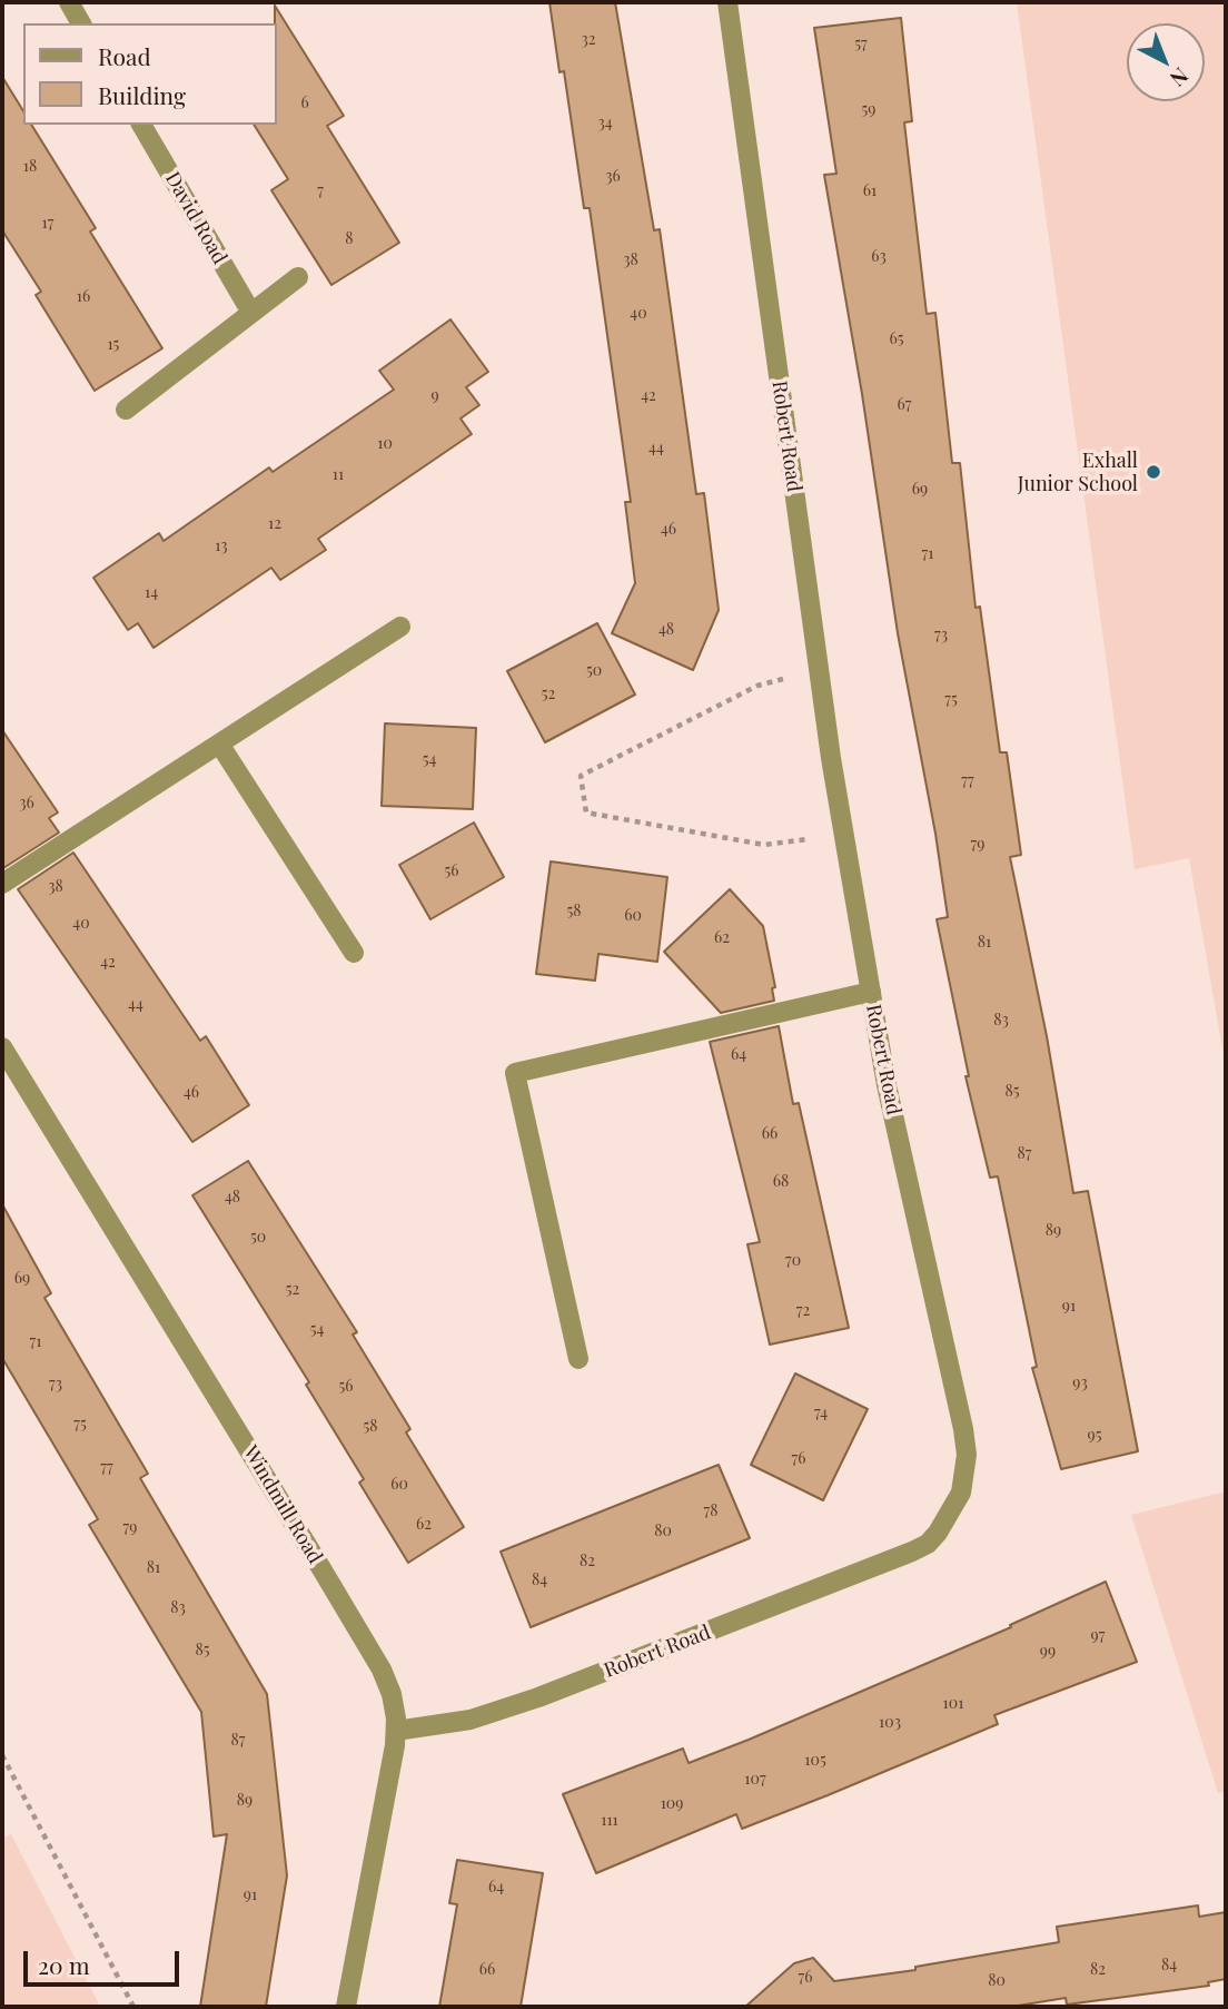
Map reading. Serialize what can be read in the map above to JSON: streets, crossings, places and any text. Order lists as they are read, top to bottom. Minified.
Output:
{"streets":{"street":["David Road","Robert Road","Windmill Road"]},"crossings":[["Robert Road","Windmill Road"]],"places":["Exhall Junior School"],"house_numbers":["32","57","6","59","34","18","36","7","61","17","8","63","38","16","40","65","15","9","42","67","10","44","11","69","12","46","13","71","14","48","73","50","52","75","54","77","36","79","56","38","58","60","40","62","81","42","44","83","64","85","46","66","87","68","48","89","50","70","69","52","91","72","54","71","93","73","56","74","75","58","95","76","77","60","78","62","79","80","82","81","84","83","97","85","99","101","103","87","105","107","89","109","111","64","91","84","66","82","76","80"],"legend":["Road","Building"],"scale_bar":"20 m","north":"bottom right"}
